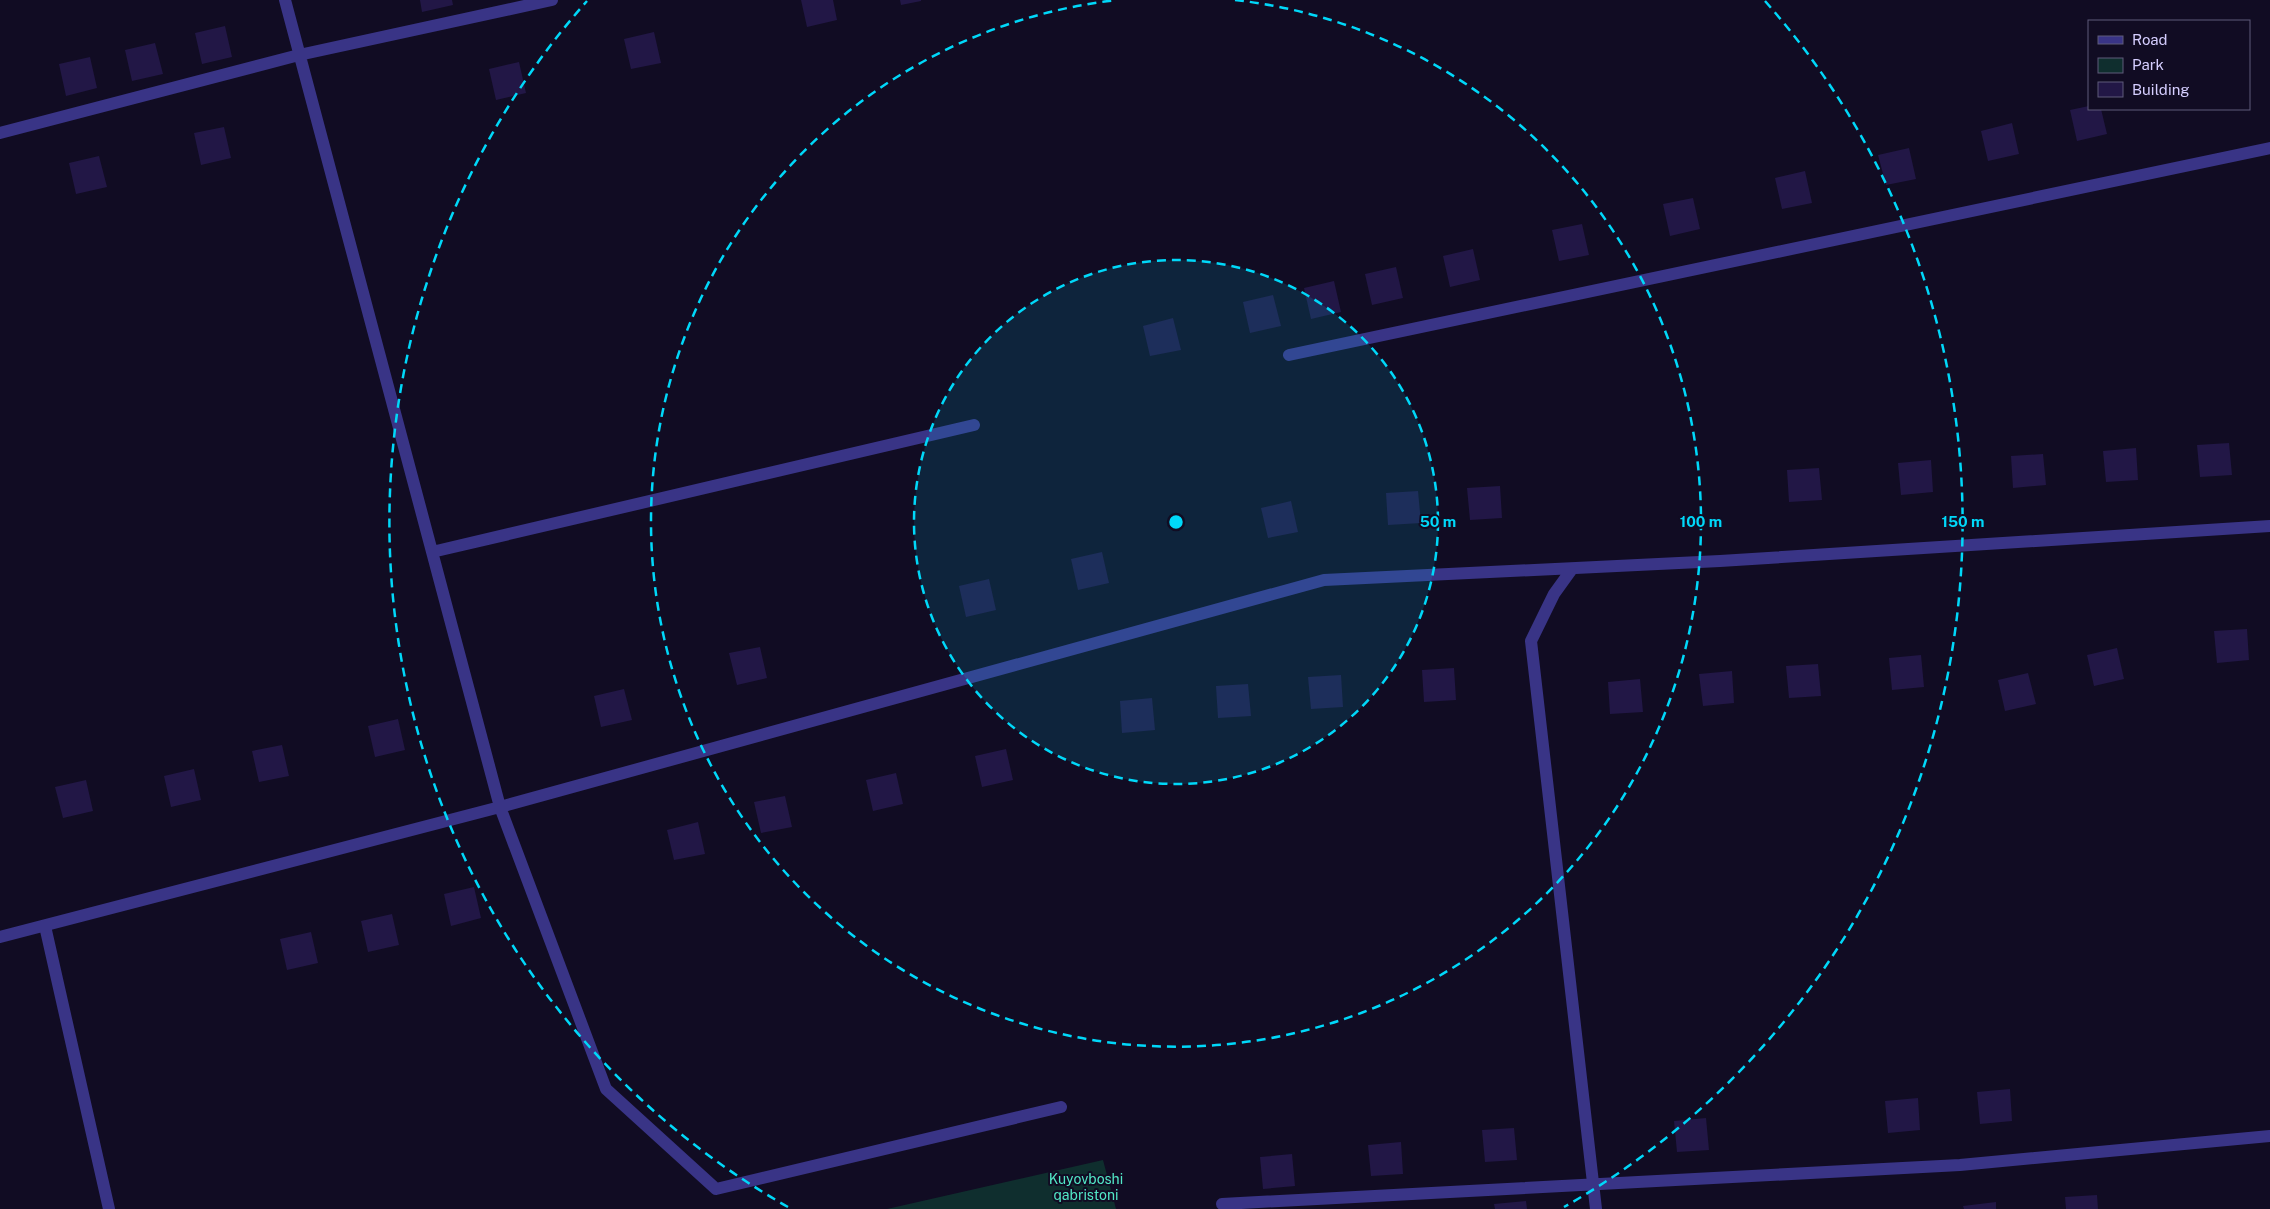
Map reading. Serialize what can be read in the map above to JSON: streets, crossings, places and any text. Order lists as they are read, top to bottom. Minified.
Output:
{"parks":["Kuyovboshi qabristoni"],"legend":["Road","Park","Building"],"rings":["50 m","100 m","150 m"]}
